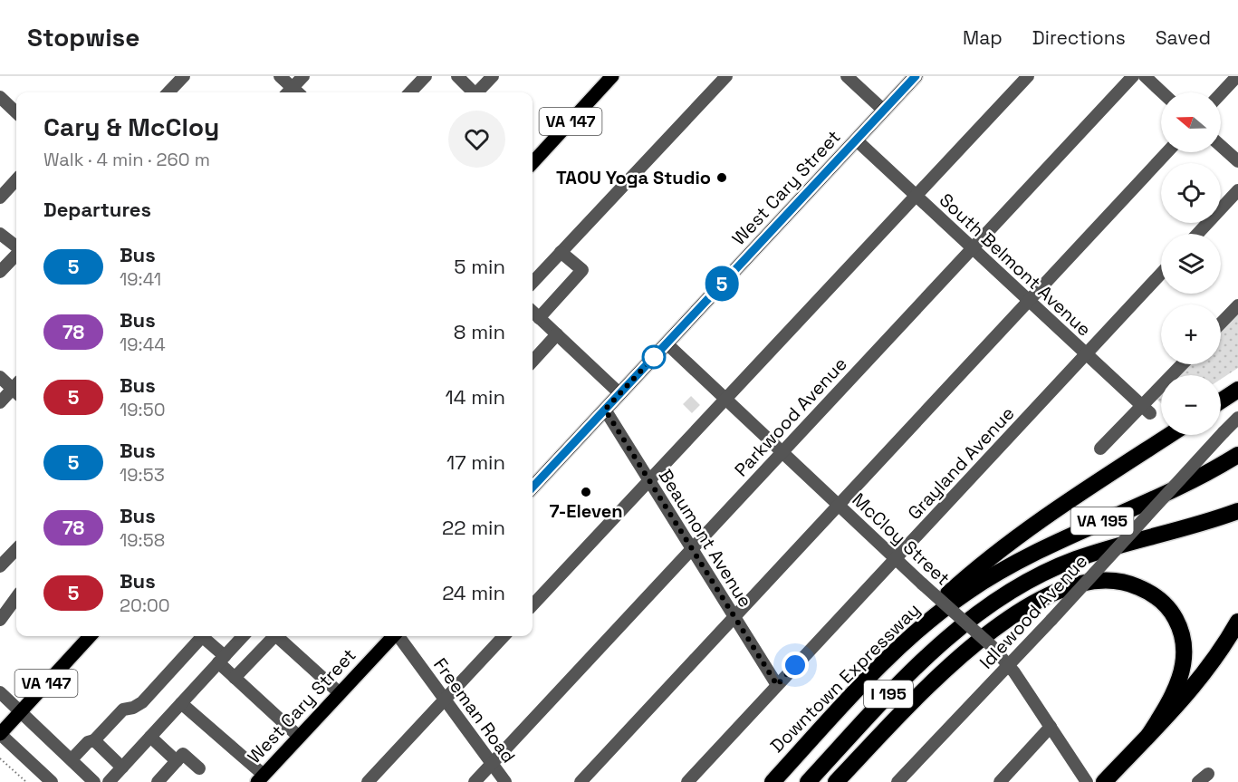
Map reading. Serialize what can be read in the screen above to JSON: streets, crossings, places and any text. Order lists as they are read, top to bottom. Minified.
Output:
{"streets":{"highway":["VA 195","Downtown Expressway","I 195"],"main road":["VA 147","West Cary Street"],"street":["South Belmont Avenue","Parkwood Avenue","Grayland Avenue","Beaumont Avenue","McCloy Street","Idlewood Avenue","Freeman Road"]},"crossings":[["West Cary Street","South Belmont Avenue"],["West Cary Street","Beaumont Avenue"],["West Cary Street","McCloy Street"],["South Belmont Avenue","Parkwood Avenue"],["South Belmont Avenue","Grayland Avenue"],["Parkwood Avenue","Beaumont Avenue"],["Parkwood Avenue","McCloy Street"],["Parkwood Avenue","Freeman Road"],["Grayland Avenue","Beaumont Avenue"],["Grayland Avenue","McCloy Street"],["VA 195","I 195"],["McCloy Street","Idlewood Avenue"]],"places":["TAOU Yoga Studio","7-Eleven"],"lines":["bus line 5"],"north":"left","page":{"header":"Stopwise","nav":["Map","Directions","Saved"],"on_map":"5","map_buttons":["+","−"],"heading":[["Cary & McCloy","Walk · 4 min · 260 m"],"Departures"],"list":[{"mark":"5","name":"Bus","note":"19:41","value":"5 min"},{"mark":"78","name":"Bus","note":"19:44","value":"8 min"},{"mark":"5","name":"Bus","note":"19:50","value":"14 min"},{"mark":"5","name":"Bus","note":"19:53","value":"17 min"},{"mark":"78","name":"Bus","note":"19:58","value":"22 min"},{"mark":"5","name":"Bus","note":"20:00","value":"24 min"}]}}
